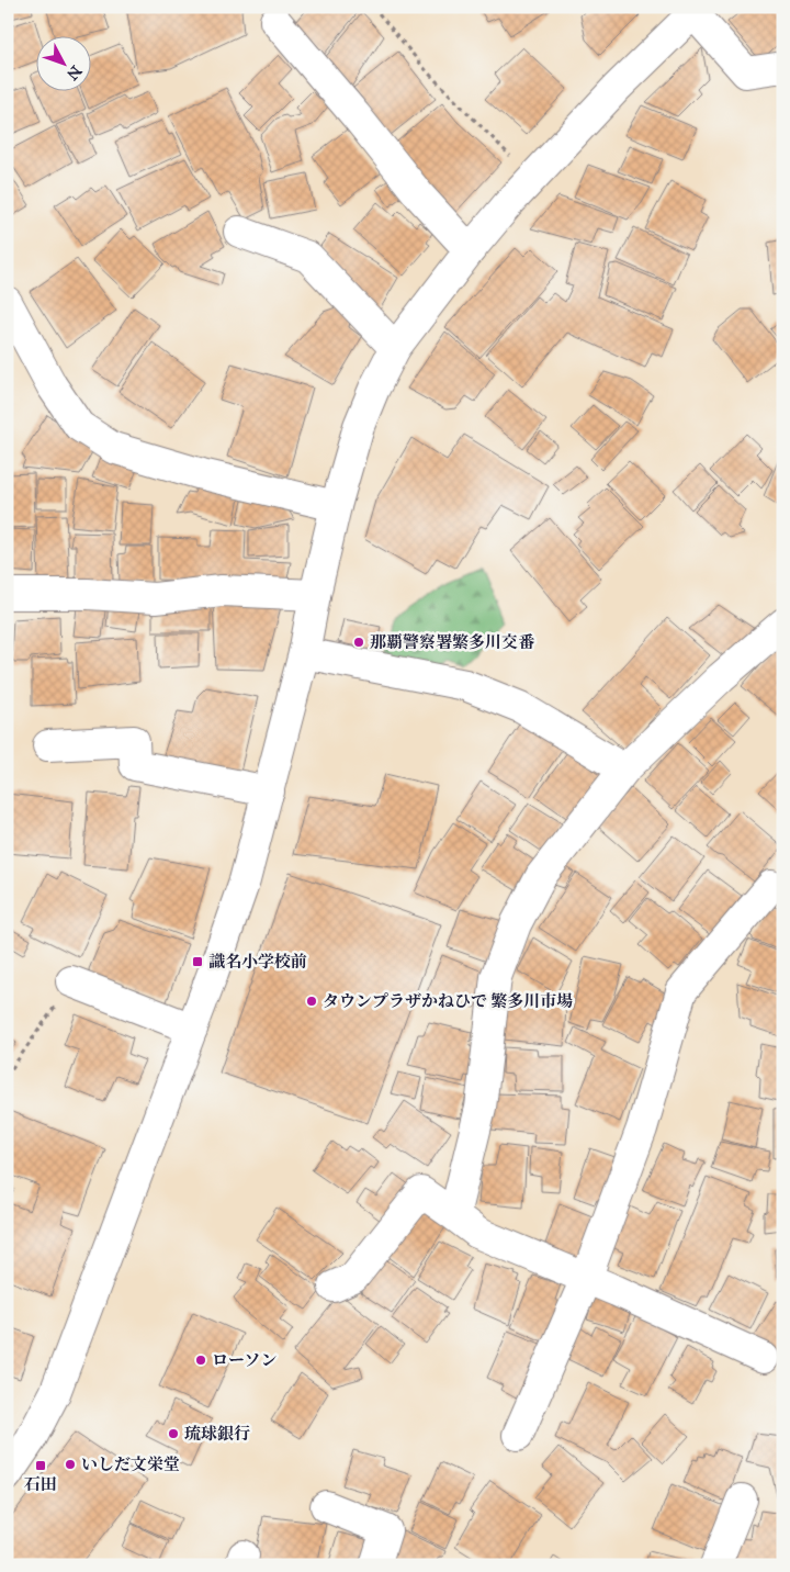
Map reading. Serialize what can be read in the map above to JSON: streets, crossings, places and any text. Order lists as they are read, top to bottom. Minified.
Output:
{"places":{"other":["那覇警察署繁多川交番","タウンプラザかねひで 繁多川市場","ローソン","琉球銀行","いしだ文栄堂"],"transit":["識名小学校前","石田"]},"north":"bottom right"}
